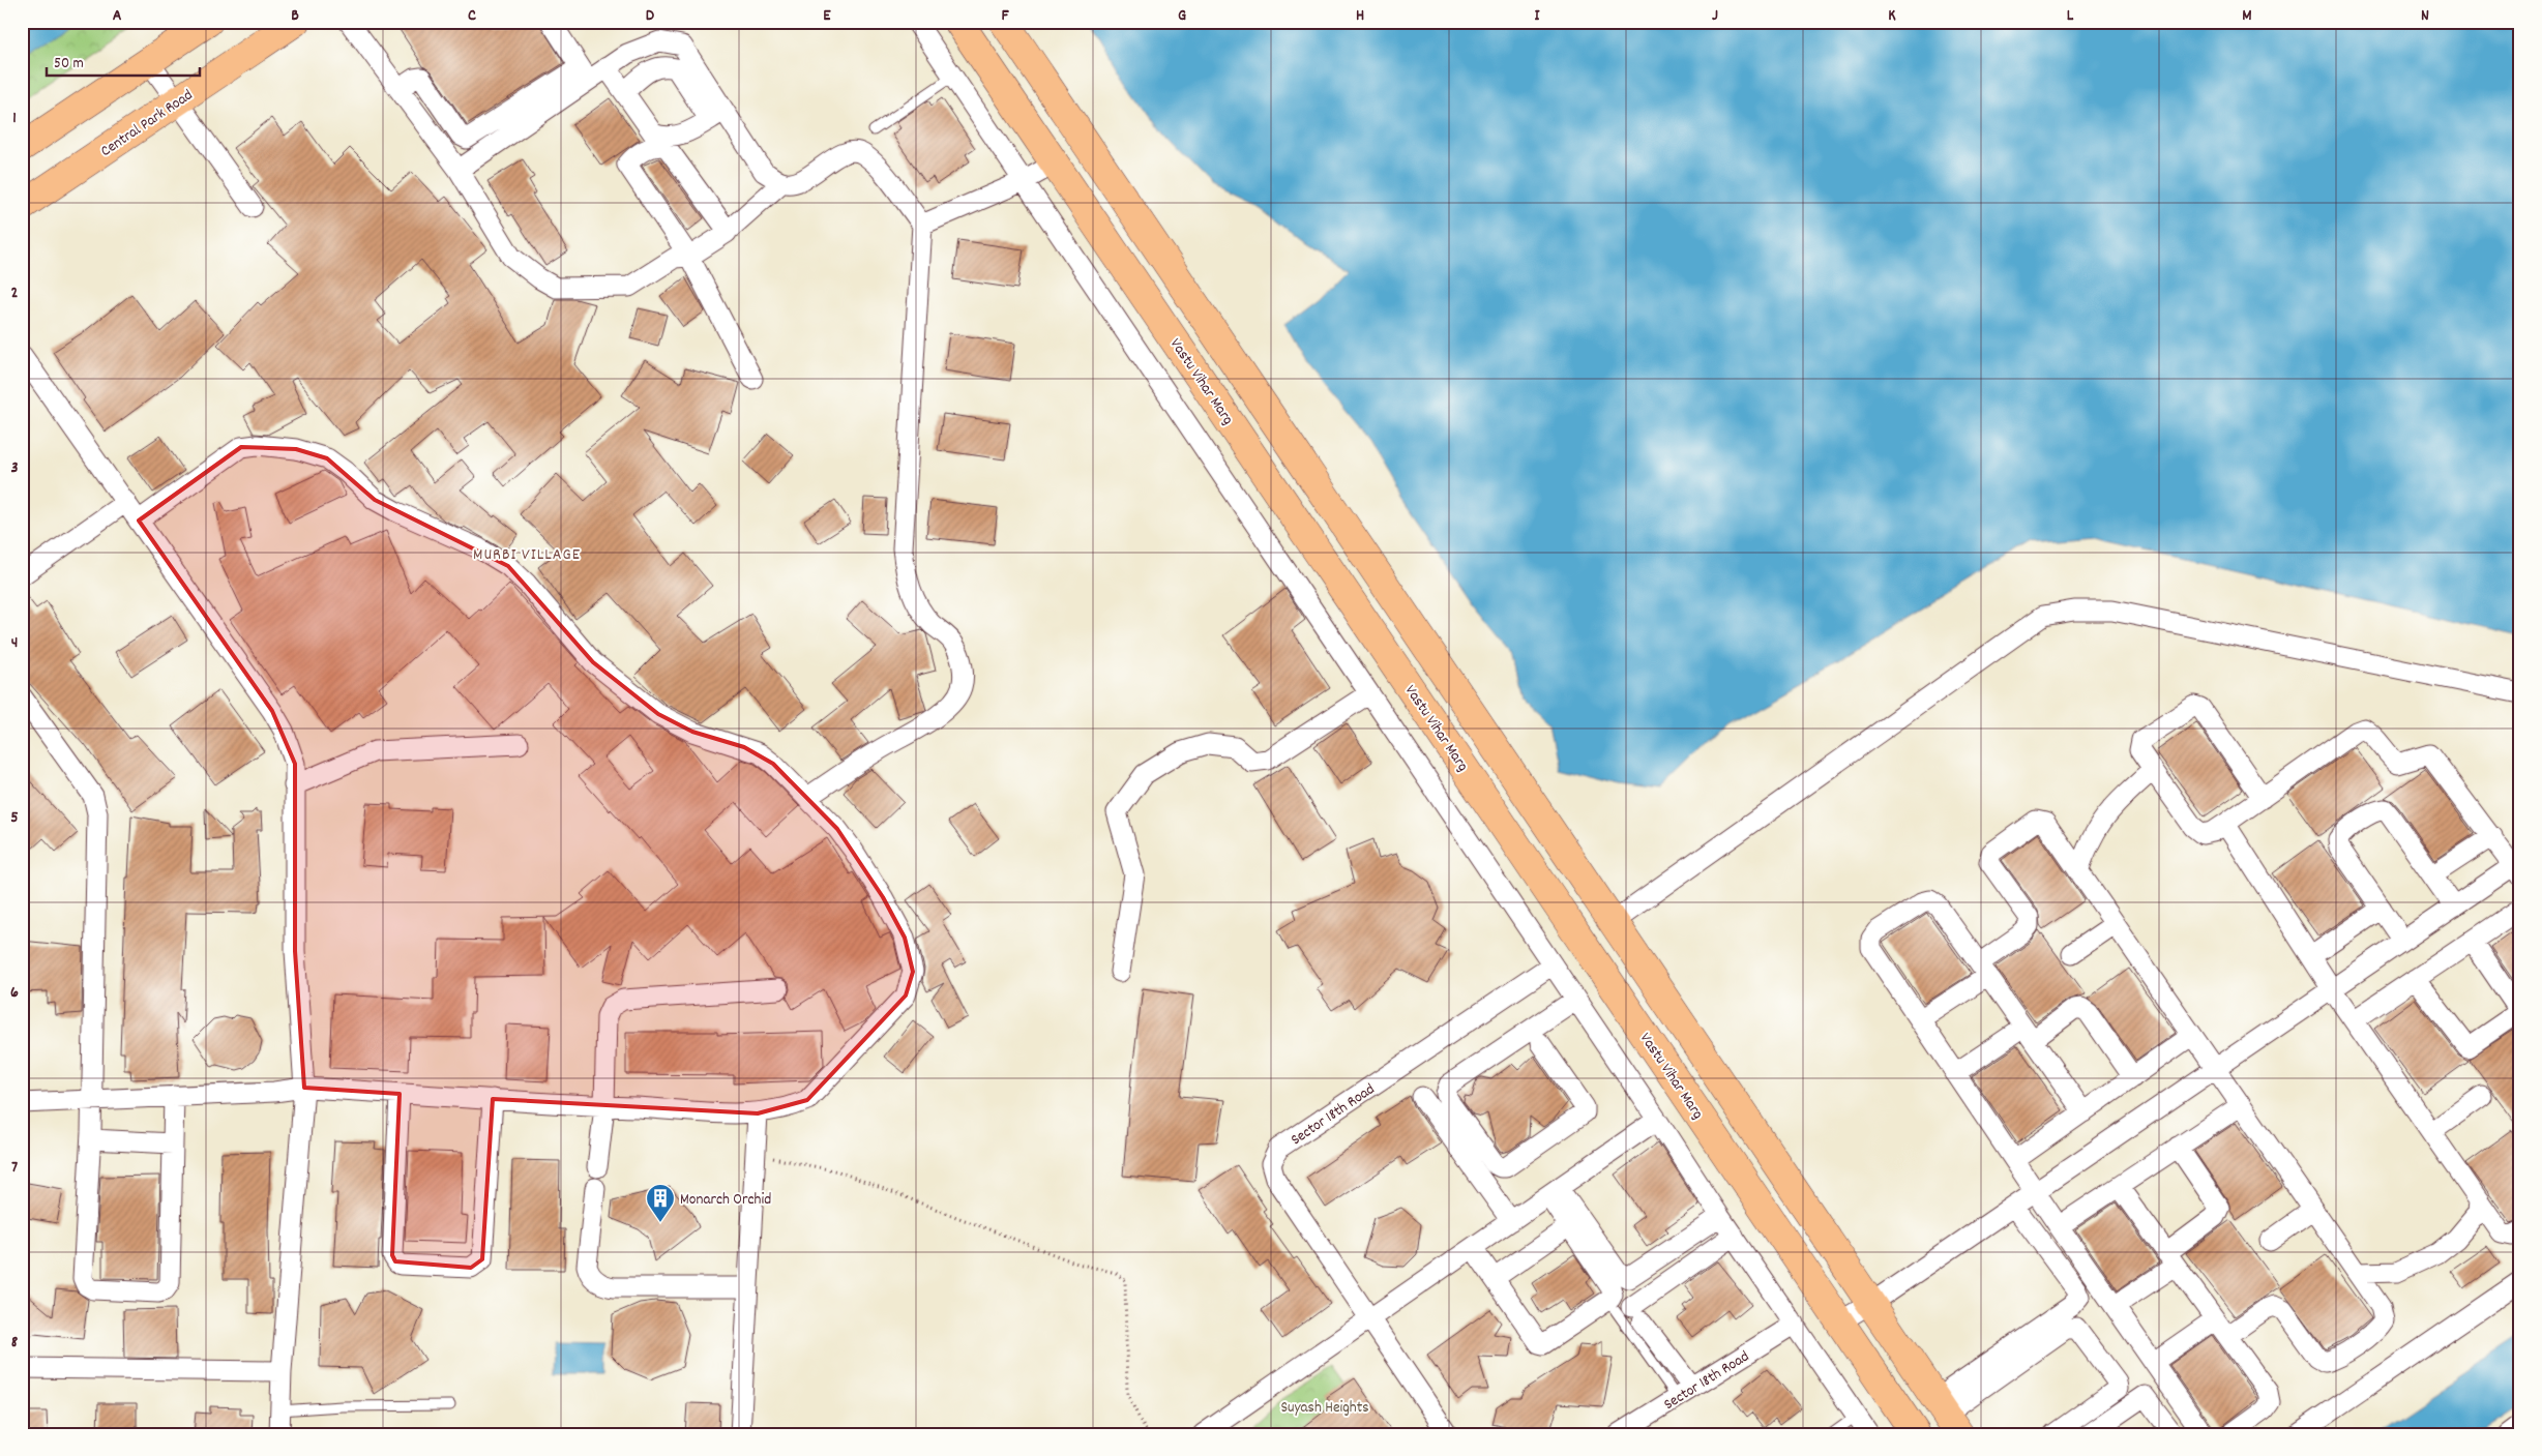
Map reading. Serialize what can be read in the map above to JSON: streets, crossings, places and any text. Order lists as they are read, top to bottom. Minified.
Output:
{"streets":{"main road":["Central Park Road","Vastu Vihar Marg"],"street":["Sector 18th Road"]},"districts":["MURBI VILLAGE"],"parks":["Suyash Heights"],"places":{"building":["Monarch Orchid"]},"scale_bar":"50 m","grid":{"columns":["A","B","C","D","E","F","G","H","I","J","K","L","M","N"],"rows":["1","2","3","4","5","6","7","8"]}}
